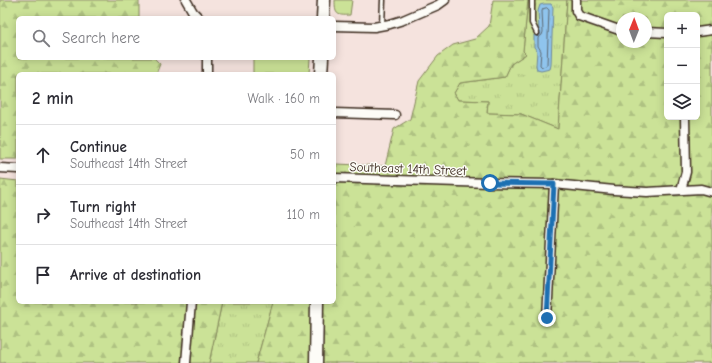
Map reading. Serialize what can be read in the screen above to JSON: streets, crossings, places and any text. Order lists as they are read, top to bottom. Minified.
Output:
{"streets":{"street":["Southeast 14th Street"]},"north":"top","page":{"map_buttons":["+","−"],"search":"Search here","heading":["2 min","Walk · 160 m"],"list":[["Continue","Southeast 14th Street","50 m"],["Turn right","Southeast 14th Street","110 m"],"Arrive at destination"]}}
